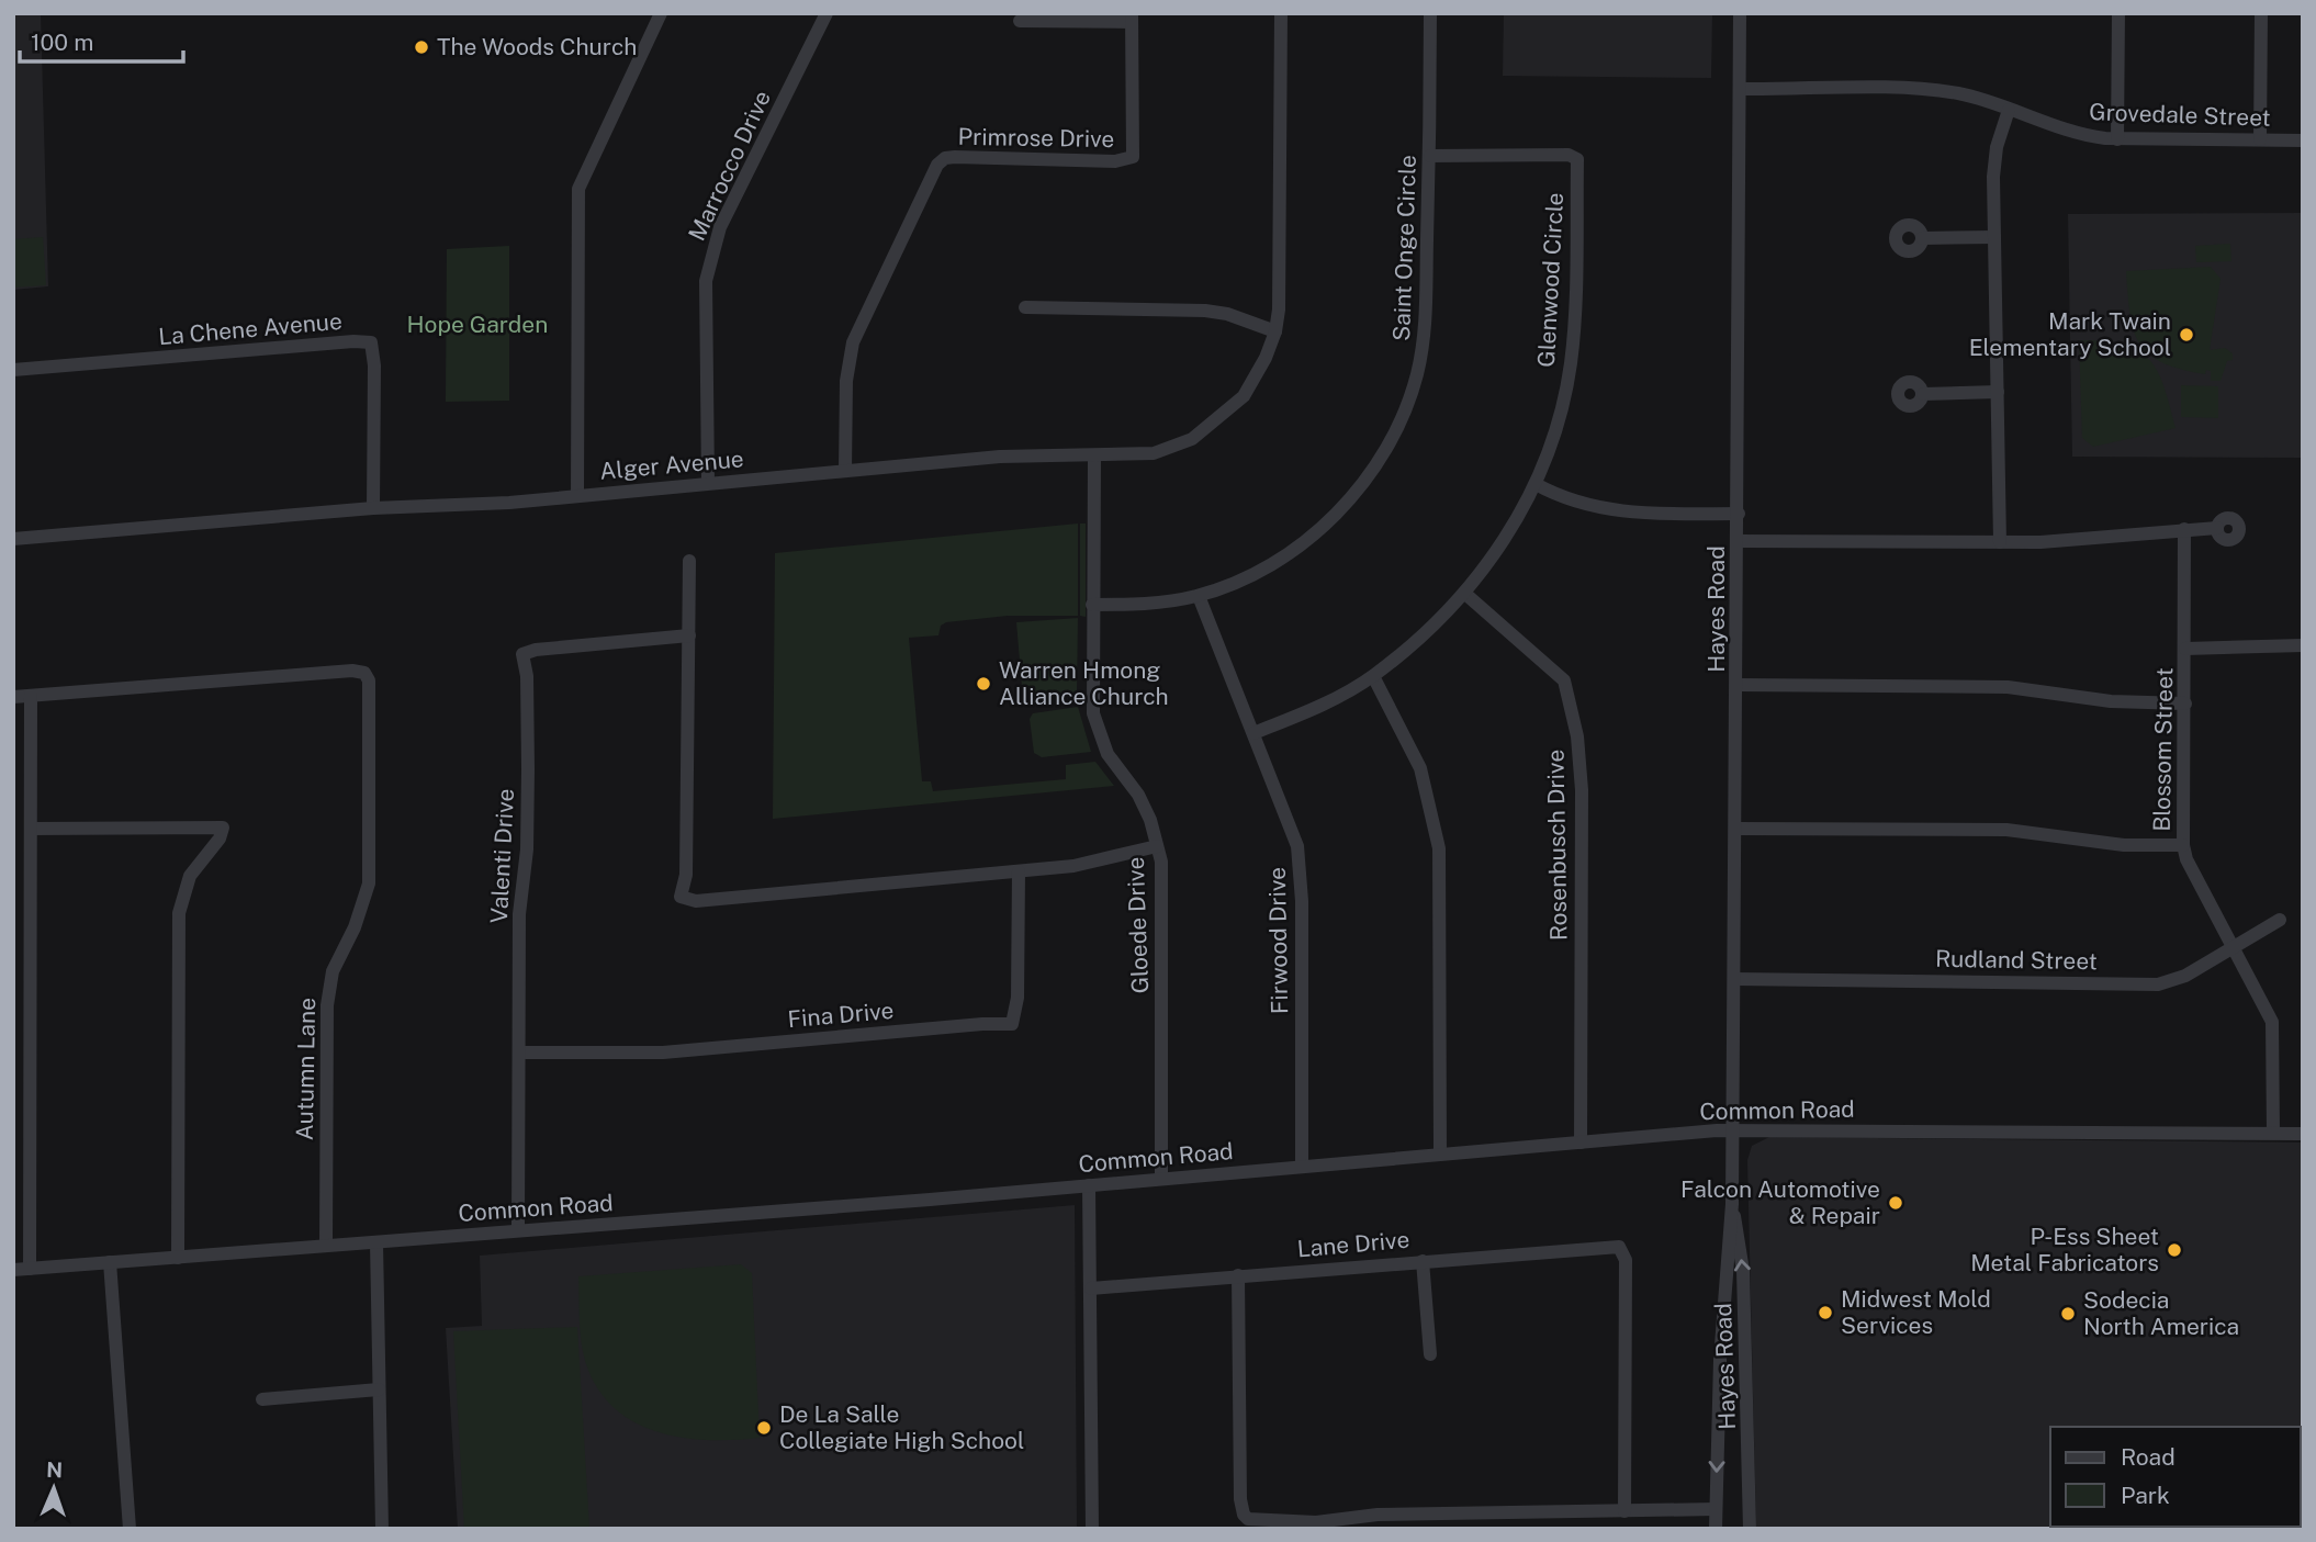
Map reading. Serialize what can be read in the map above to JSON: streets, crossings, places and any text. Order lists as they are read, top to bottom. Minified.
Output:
{"streets":{"street":["Grovedale Street","Primrose Drive","Marrocco Drive","Saint Onge Circle","Glenwood Circle","La Chene Avenue","Alger Avenue","Hayes Road","Blossom Street","Rosenbusch Drive","Valenti Drive","Gloede Drive","Firwood Drive","Rudland Street","Fina Drive","Autumn Lane","Common Road","Lane Drive"]},"crossings":[["Grovedale Street","Hayes Road"],["Primrose Drive","Alger Avenue"],["Marrocco Drive","Alger Avenue"],["Saint Onge Circle","Glenwood Circle"],["Saint Onge Circle","Gloede Drive"],["Saint Onge Circle","Firwood Drive"],["Glenwood Circle","Rosenbusch Drive"],["Glenwood Circle","Firwood Drive"],["La Chene Avenue","Alger Avenue"],["Alger Avenue","Gloede Drive"],["Hayes Road","Rudland Street"],["Hayes Road","Common Road"],["Blossom Street","Rudland Street"],["Blossom Street","Common Road"],["Rosenbusch Drive","Common Road"],["Valenti Drive","Fina Drive"],["Valenti Drive","Common Road"],["Gloede Drive","Common Road"],["Firwood Drive","Common Road"],["Autumn Lane","Common Road"]],"parks":["Hope Garden"],"places":["The Woods Church","Mark Twain Elementary School","Warren Hmong Alliance Church","Falcon Automotive & Repair","P-Ess Sheet Metal Fabricators","Midwest Mold Services","Sodecia North America","De La Salle Collegiate High School"],"legend":["Road","Park"],"scale_bar":"100 m","north":"top"}
